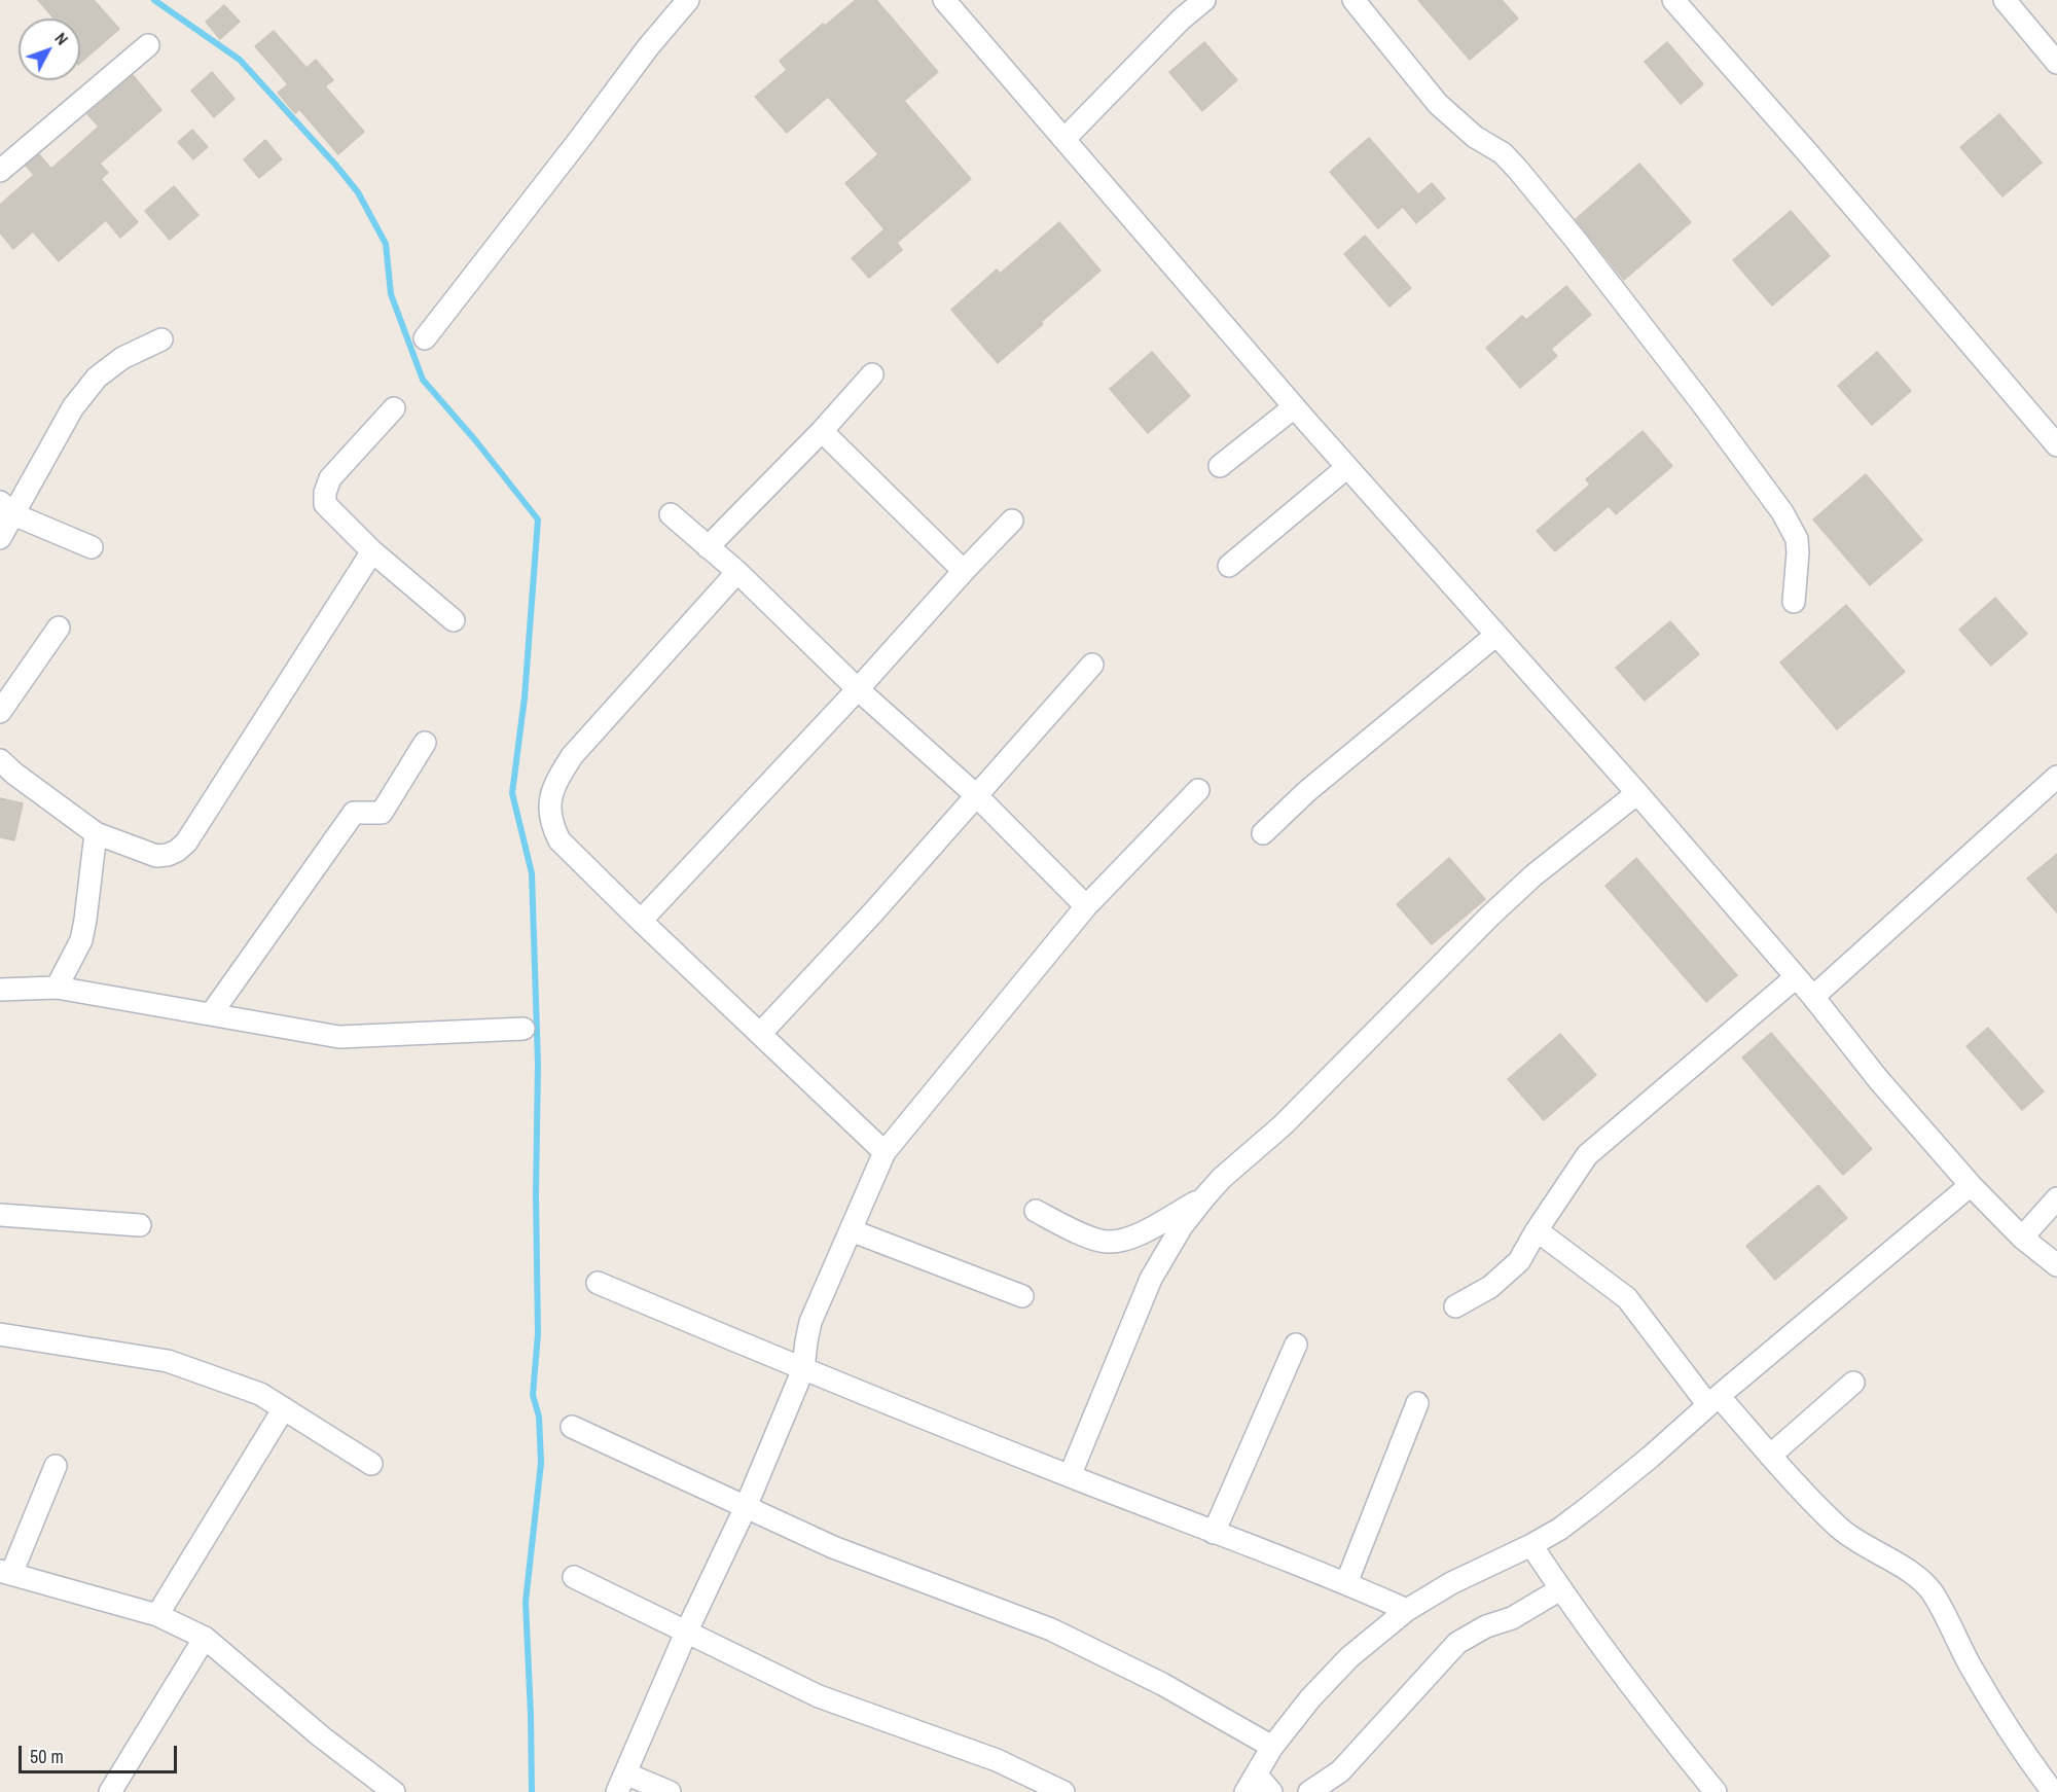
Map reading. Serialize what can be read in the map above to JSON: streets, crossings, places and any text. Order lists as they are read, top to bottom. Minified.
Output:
{"scale_bar":"50 m","north":"top right"}
